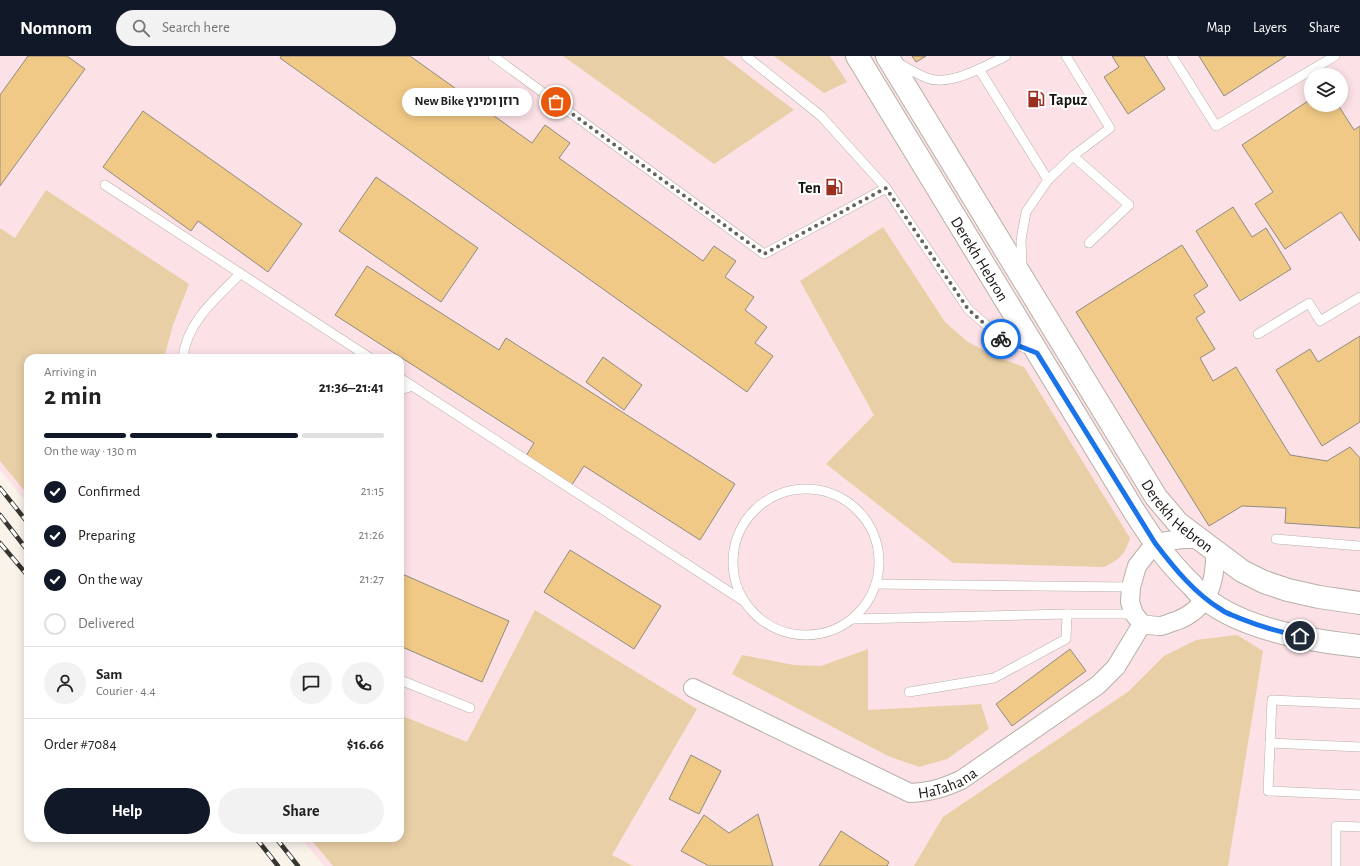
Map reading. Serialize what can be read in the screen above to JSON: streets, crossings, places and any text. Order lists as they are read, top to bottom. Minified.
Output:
{"streets":{"street":["Derekh Hebron","HaTahana"]},"places":{"fuel station":["Tapuz","Ten"],"other":["New Bike רוזן ומינץ"]},"page":{"header":"Nomnom","search":"Search here","nav":["Map","Layers","Share"],"bubble":"New Bike רוזן ומינץ","heading":["2 min","Arriving in","21:36–21:41"],"panel":["Sam","Courier · 4.4","Order #7084","$16.66"],"bar":"On the way · 130 m","list":[["Confirmed","21:15"],["Preparing","21:26"],["On the way","21:27"],"Delivered"],"buttons":["Help","Share"]}}
